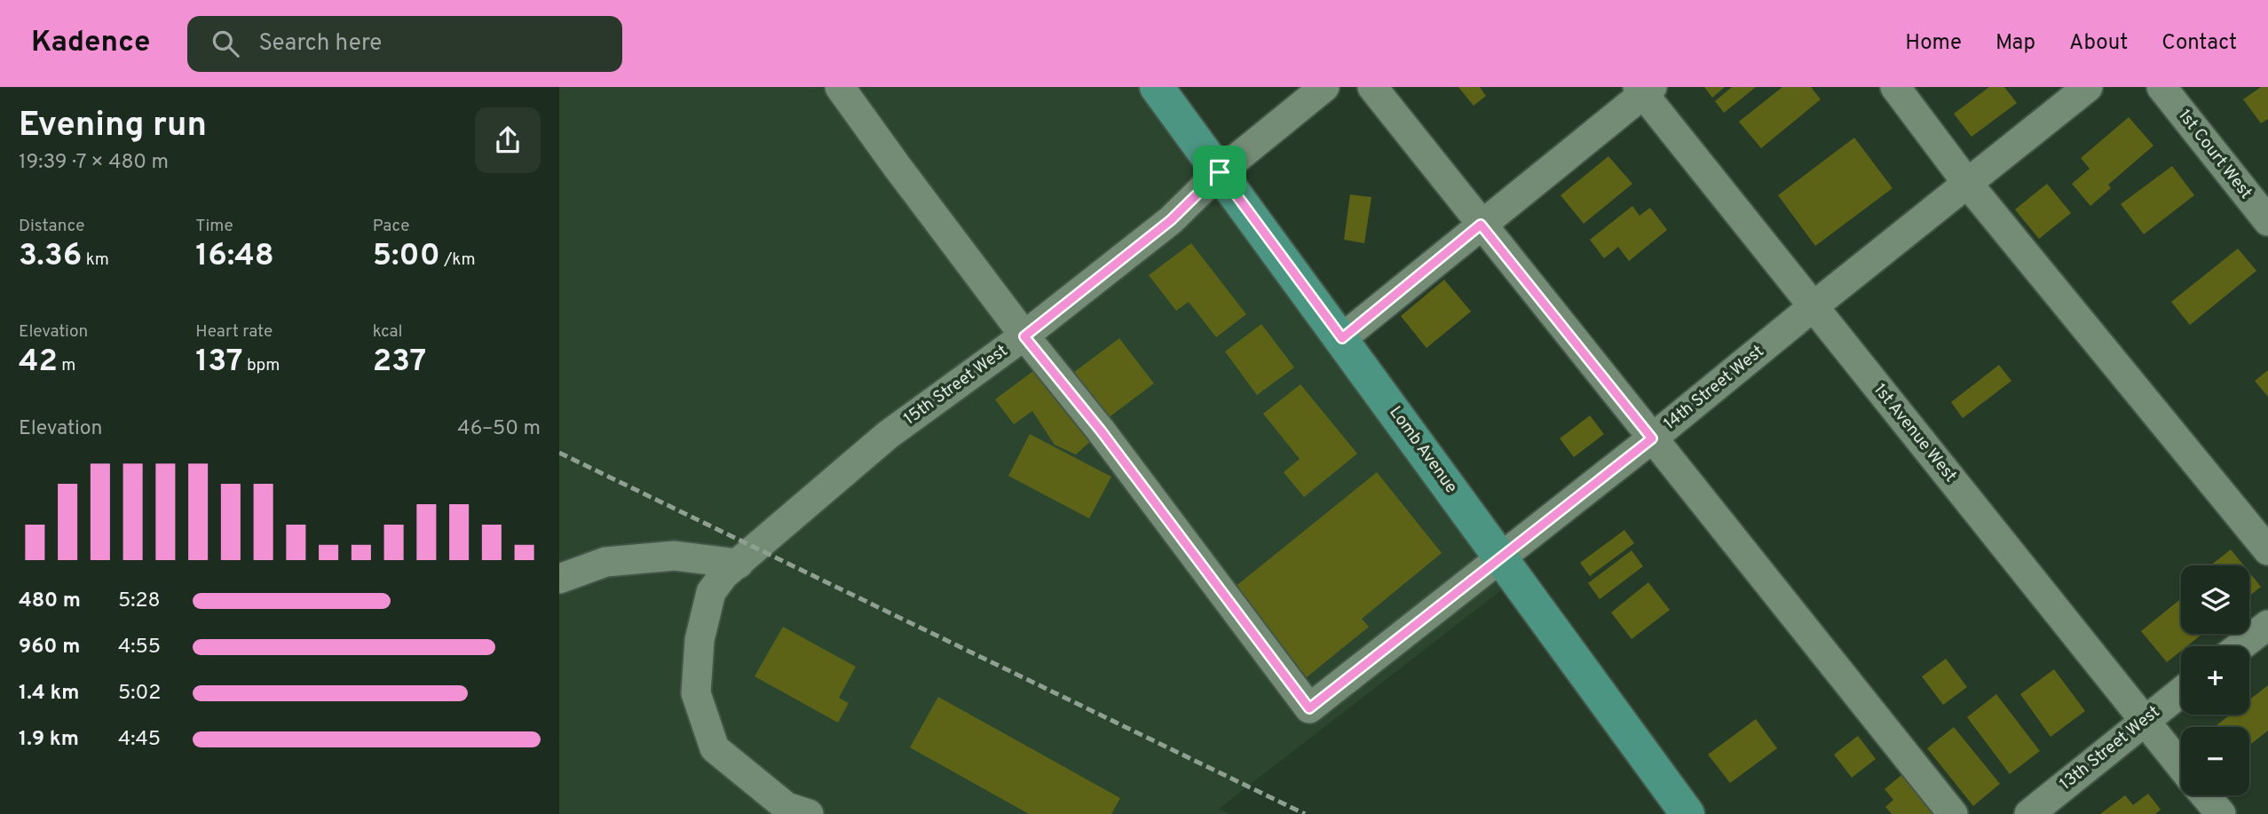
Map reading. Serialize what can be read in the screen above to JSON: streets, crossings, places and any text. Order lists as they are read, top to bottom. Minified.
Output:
{"streets":{"main road":["Lomb Avenue"],"street":["1st Court West","15th Street West","14th Street West","1st Avenue West","13th Street West"]},"crossings":[["15th Street West","14th Street West"],["15th Street West","Lomb Avenue"],["14th Street West","1st Avenue West"],["14th Street West","Lomb Avenue"],["1st Avenue West","13th Street West"]],"page":{"header":"Kadence","search":"Search here","nav":["Home","Map","About","Contact"],"heading":["Evening run","19:39 · 7 × 480 m"],"stats":[["Distance","3.36 km"],["Time","16:48"],["Pace","5:00 /km"],["Elevation","42 m"],["Heart rate","137 bpm"],["kcal","237"]],"chart":["Elevation","46–50 m"],"map_buttons":["+","−"],"list":[{"name":"480 m","note":"5:28"},{"name":"960 m","note":"4:55"},{"name":"1.4 km","note":"5:02"},{"name":"1.9 km","note":"4:45"}]}}
